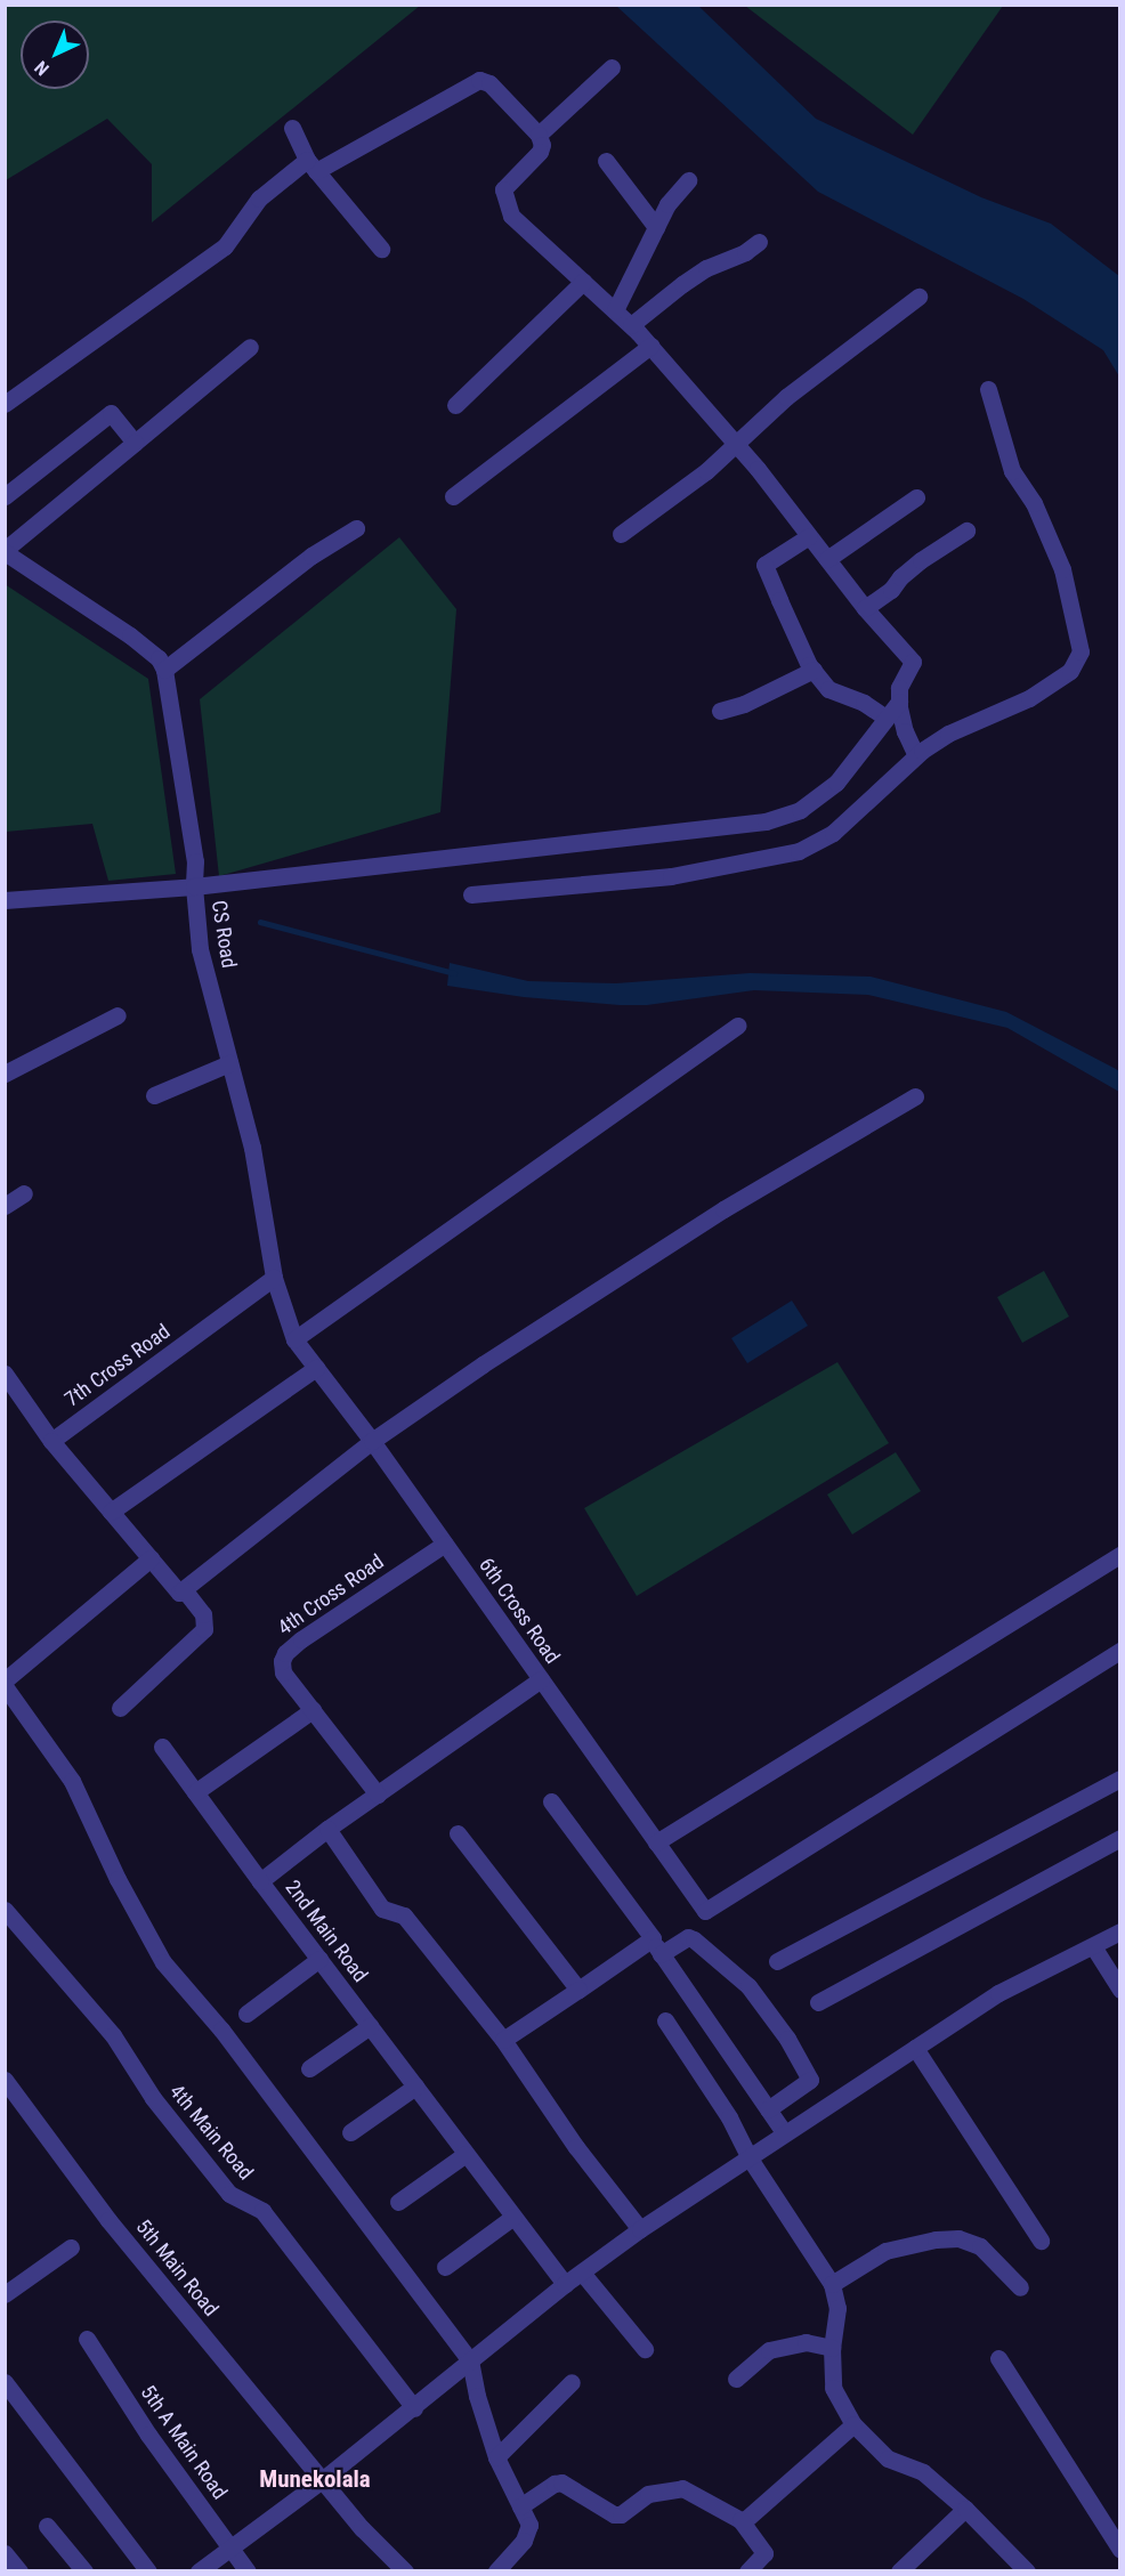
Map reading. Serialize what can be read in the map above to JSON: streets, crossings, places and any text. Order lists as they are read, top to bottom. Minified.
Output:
{"streets":{"street":["CS Road","7th Cross Road","4th Cross Road","6th Cross Road","2nd Main Road","4th Main Road","5th Main Road","5th A Main Road"]},"crossings":[["CS Road","6th Cross Road"],["7th Cross Road","6th Cross Road"],["4th Cross Road","6th Cross Road"],["4th Cross Road","2nd Main Road"],["6th Cross Road","2nd Main Road"]],"districts":["Munekolala"],"north":"bottom left"}
